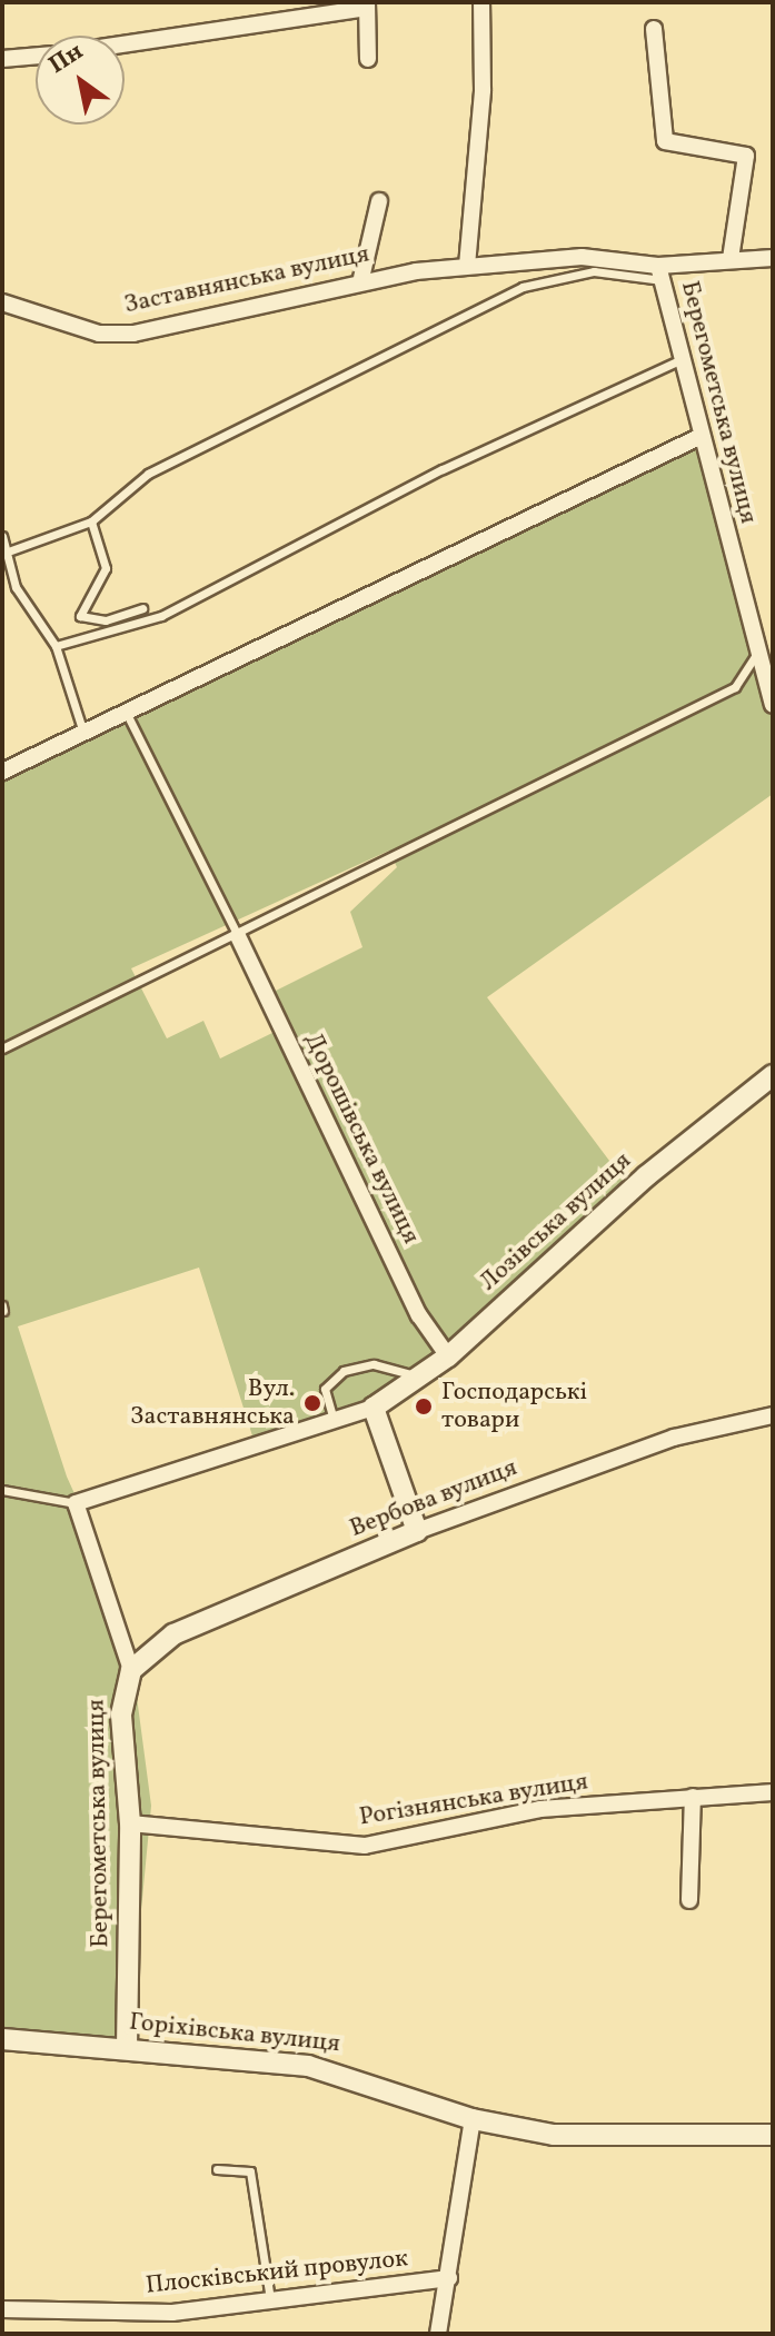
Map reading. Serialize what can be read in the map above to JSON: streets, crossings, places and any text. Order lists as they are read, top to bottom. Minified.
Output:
{"streets":{"street":["Заставнянська вулиця","Берегометська вулиця","Дорошівська вулиця","Лозівська вулиця","Вербова вулиця","Рогізнянська вулиця","Горіхівська вулиця","Плосківський провулок"]},"crossings":[["Заставнянська вулиця","Берегометська вулиця"],["Берегометська вулиця","Вербова вулиця"],["Берегометська вулиця","Рогізнянська вулиця"],["Берегометська вулиця","Горіхівська вулиця"],["Дорошівська вулиця","Лозівська вулиця"]],"places":["Вул. Заставнянська","Господарські товари"],"north":"top left"}
